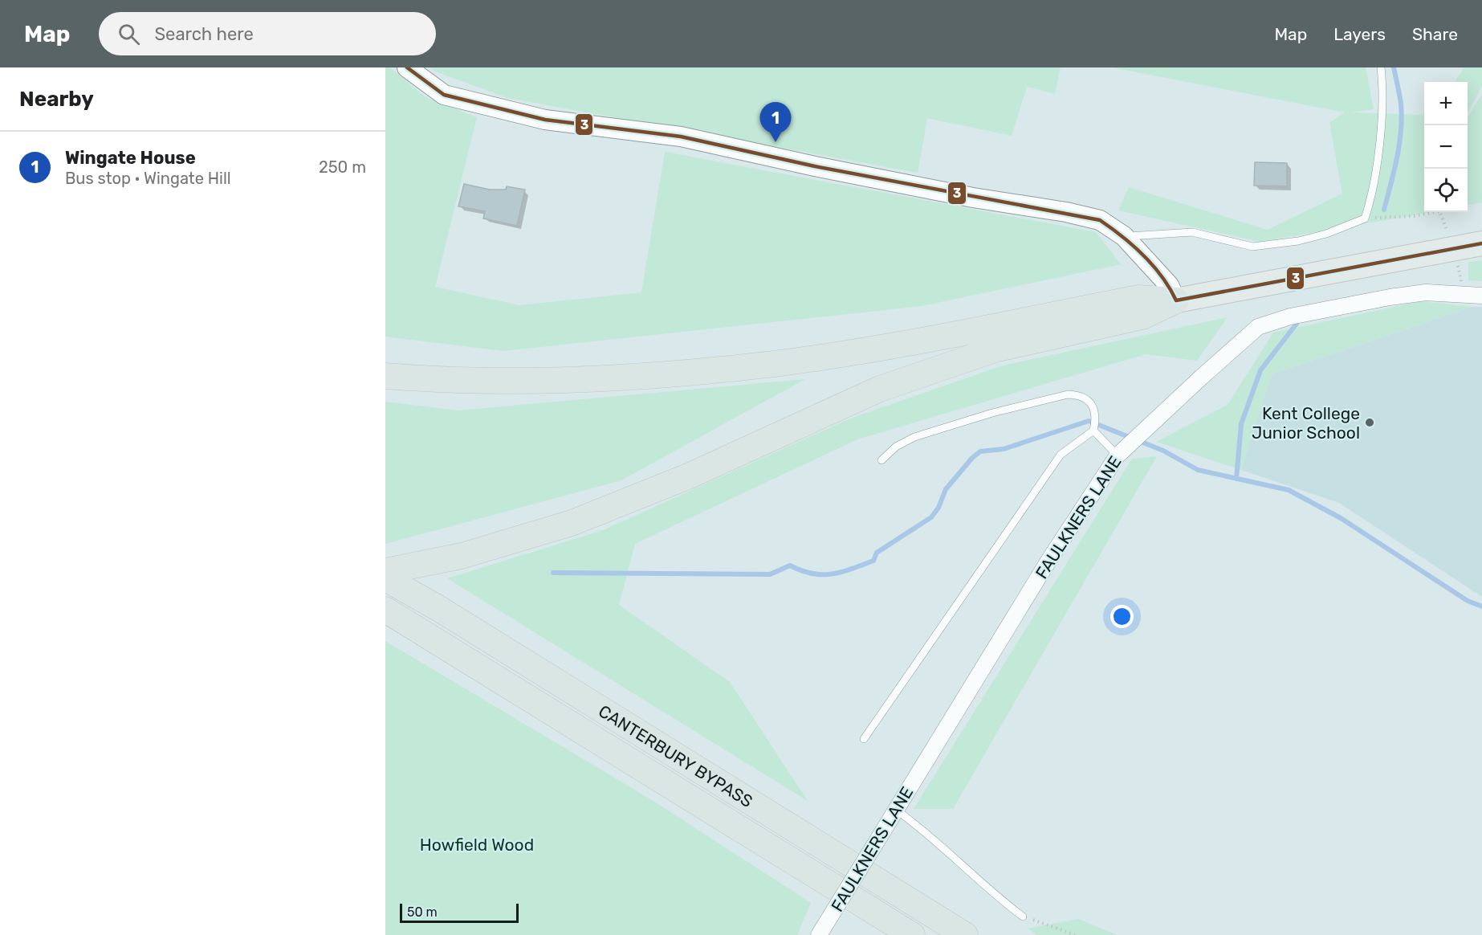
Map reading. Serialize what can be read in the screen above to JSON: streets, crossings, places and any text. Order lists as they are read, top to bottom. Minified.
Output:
{"streets":{"highway":["CANTERBURY BYPASS"],"street":["FAULKNERS LANE"]},"parks":["Howfield Wood"],"places":["Kent College Junior School"],"lines":["transit line 3"],"scale_bar":"50 m","page":{"header":"Map","search":"Search here","nav":["Map","Layers","Share"],"heading":"Nearby","map_buttons":["+","−"],"pins":"1","list":[{"mark":"1","name":"Wingate House","note":"Bus stop · Wingate Hill","value":"250 m"}],"scale":"50 m"}}
